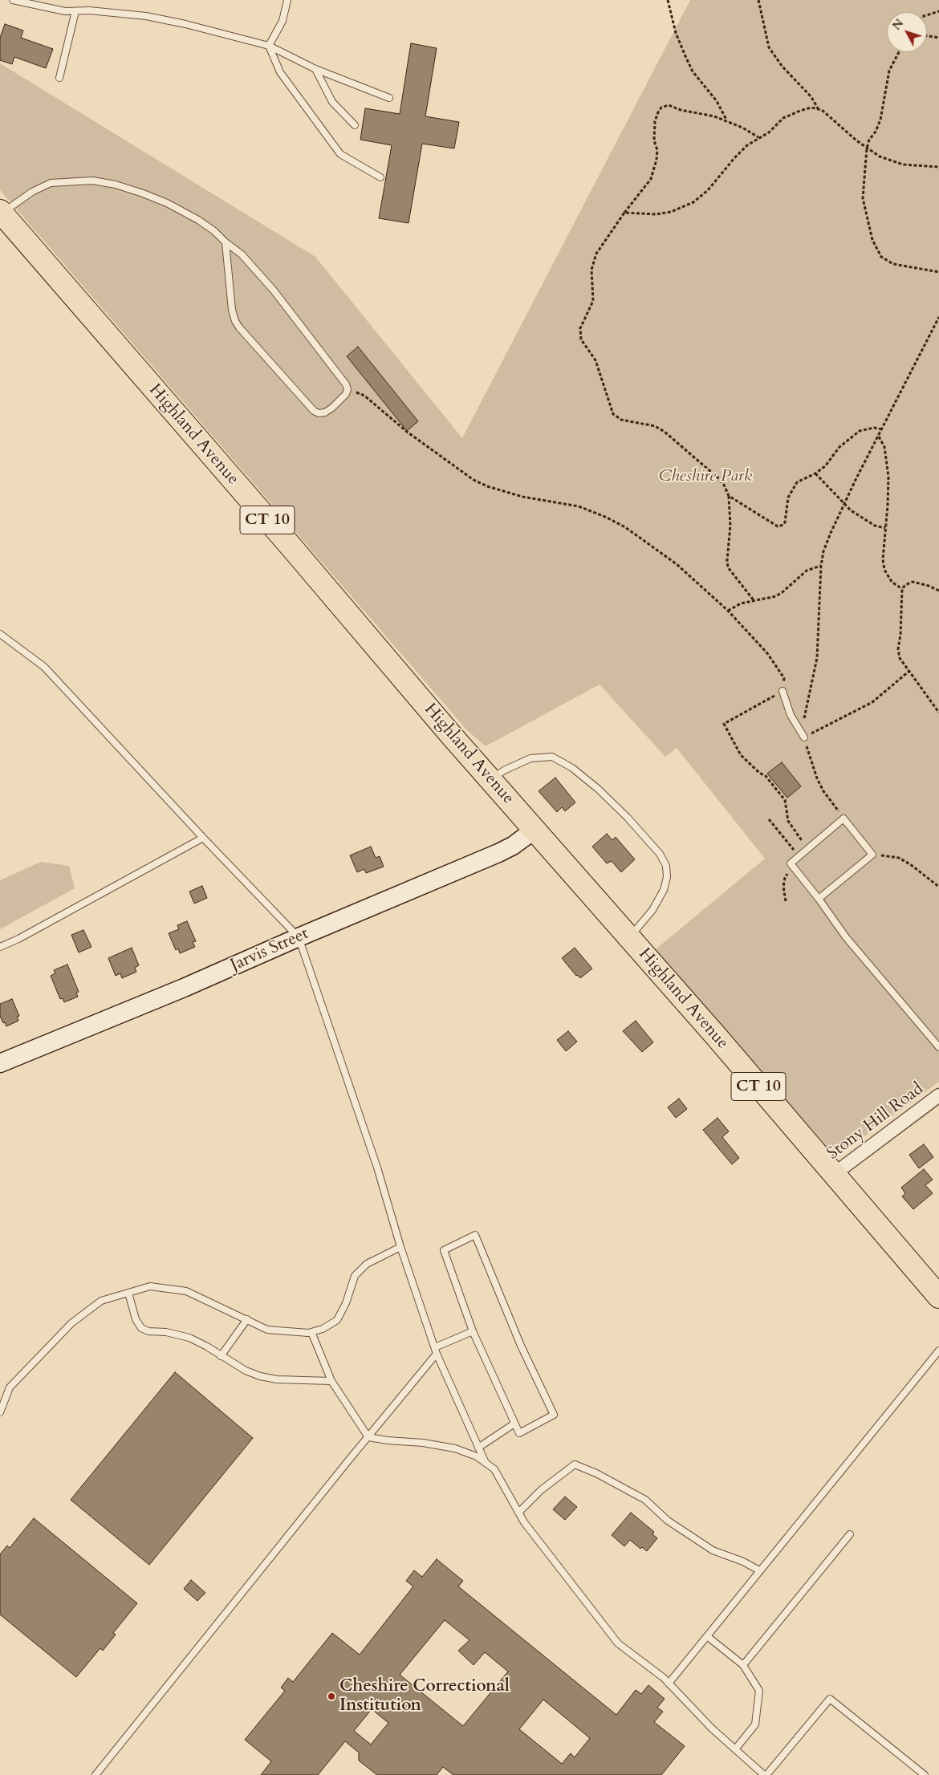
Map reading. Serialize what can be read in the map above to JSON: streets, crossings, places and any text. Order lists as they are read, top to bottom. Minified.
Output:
{"streets":{"highway":["Highland Avenue","CT 10"],"street":["Jarvis Street","Stony Hill Road"]},"crossings":[["Highland Avenue","Jarvis Street"],["Highland Avenue","Stony Hill Road"]],"parks":["Cheshire Park"],"places":["Cheshire Correctional Institution"],"north":"top left"}
